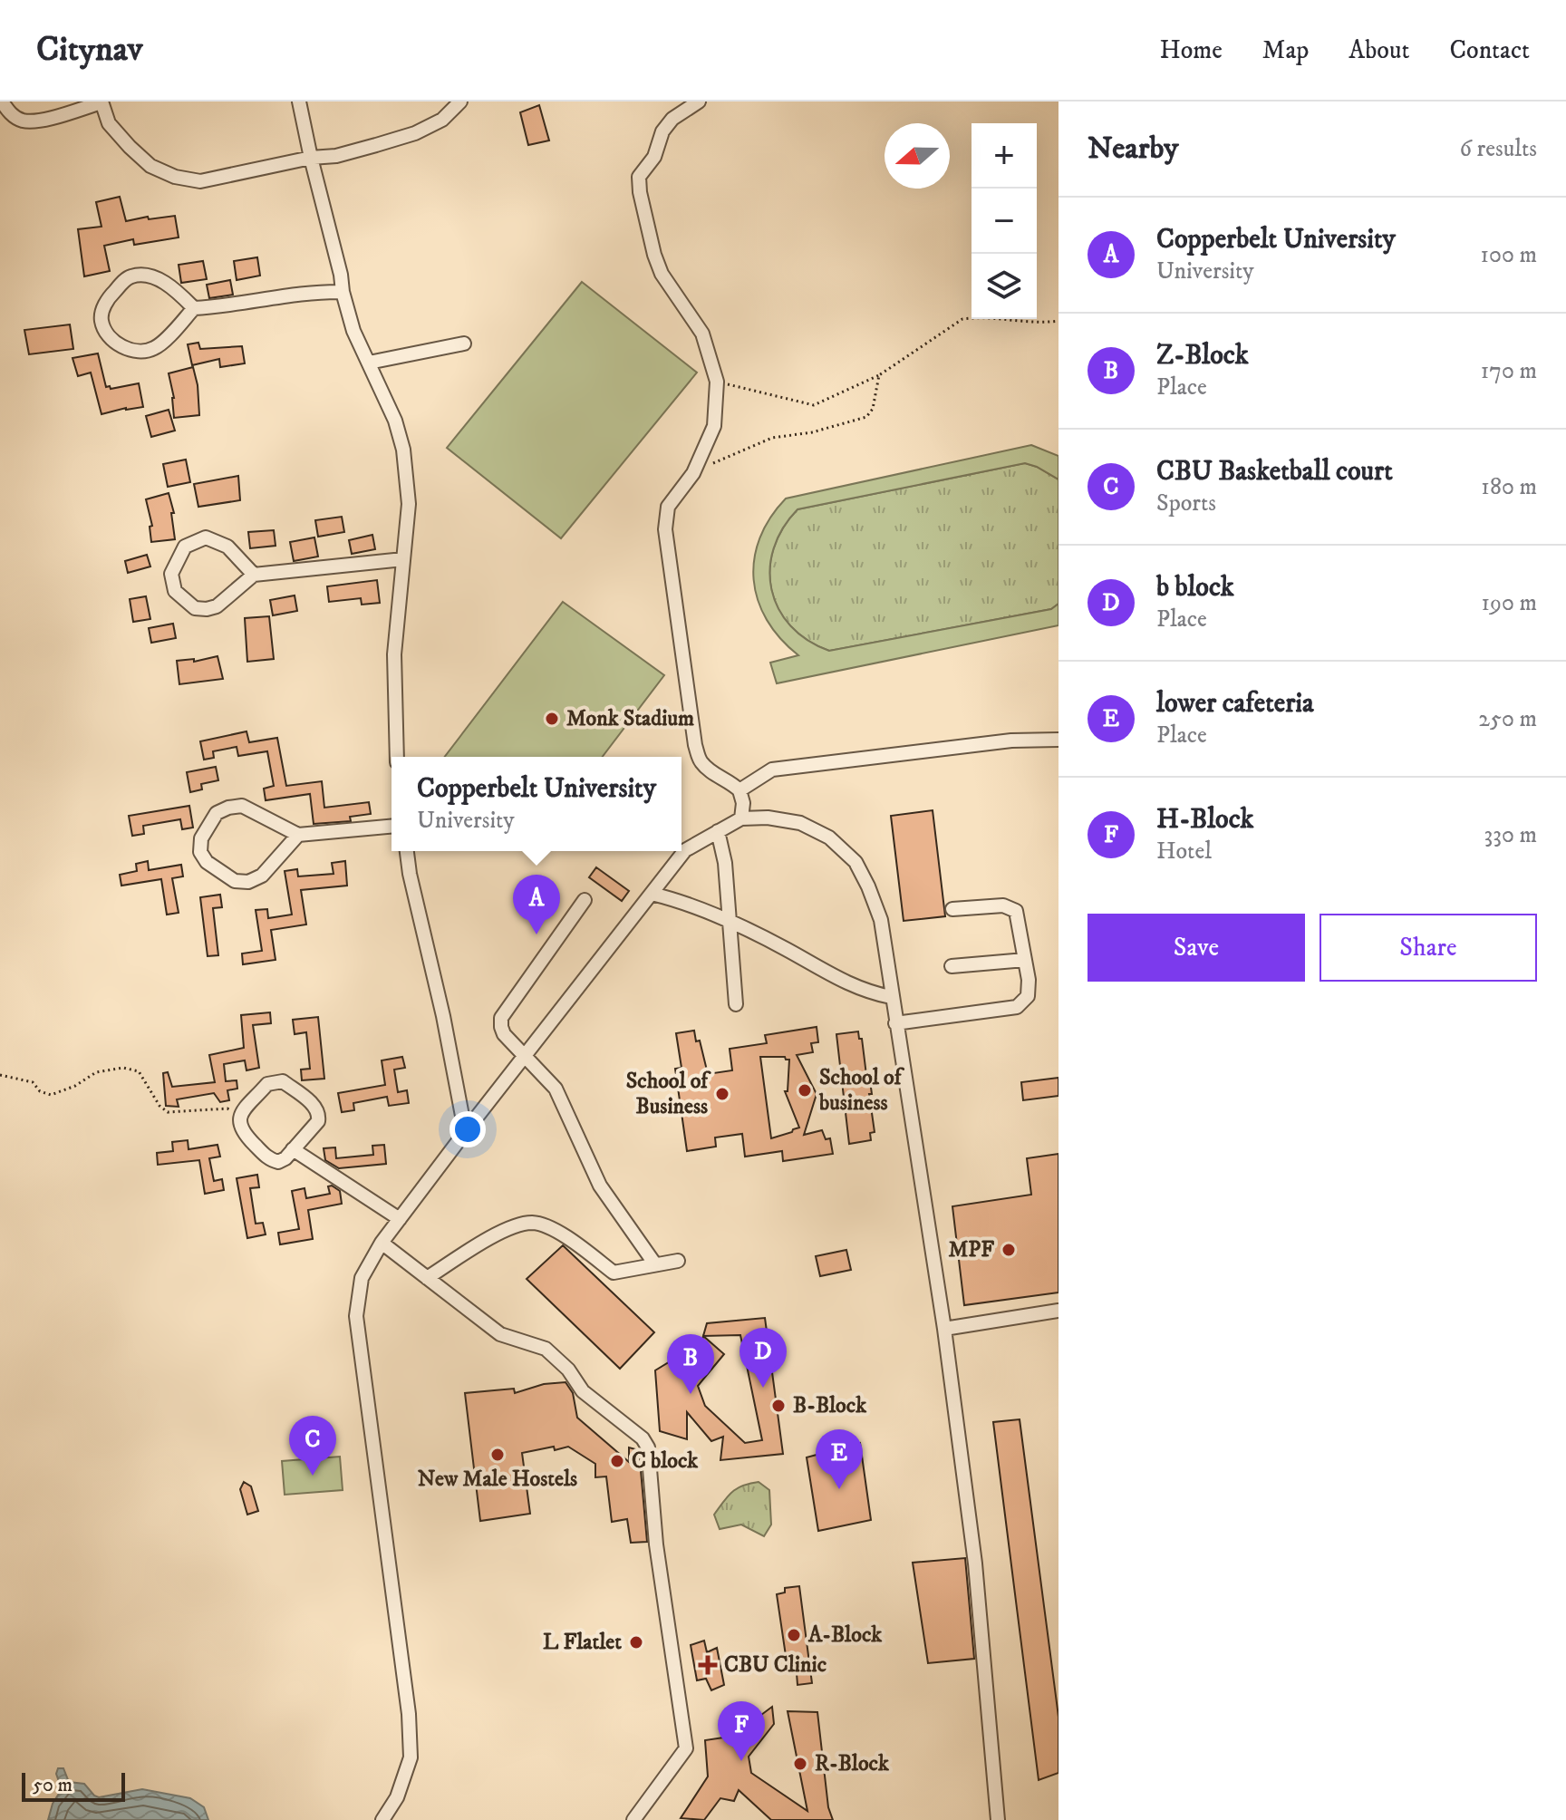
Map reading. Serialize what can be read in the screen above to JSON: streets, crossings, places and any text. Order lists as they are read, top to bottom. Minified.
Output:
{"places":{"other":["Monk Stadium","School of business","School of Business","MPF","B-Block","New Male Hostels","C block","A-Block","L Flatlet","R-Block"],"health":["CBU Clinic"]},"scale_bar":"50 m","north":"left","page":{"header":"Citynav","nav":["Home","Map","About","Contact"],"heading":["Nearby","6 results"],"map_buttons":["+","−"],"list":[{"mark":"A","name":"Copperbelt University","note":"University","value":"100 m"},{"mark":"B","name":"Z-Block","note":"Place","value":"170 m"},{"mark":"C","name":"CBU Basketball court","note":"Sports","value":"180 m"},{"mark":"D","name":"b block","note":"Place","value":"190 m"},{"mark":"E","name":"lower cafeteria","note":"Place","value":"250 m"},{"mark":"F","name":"H-Block","note":"Hotel","value":"330 m"}],"popup":["Copperbelt University","University"],"pins":["A","D","B","C","E","F"],"buttons":["Save","Share"],"scale":"50 m"}}
